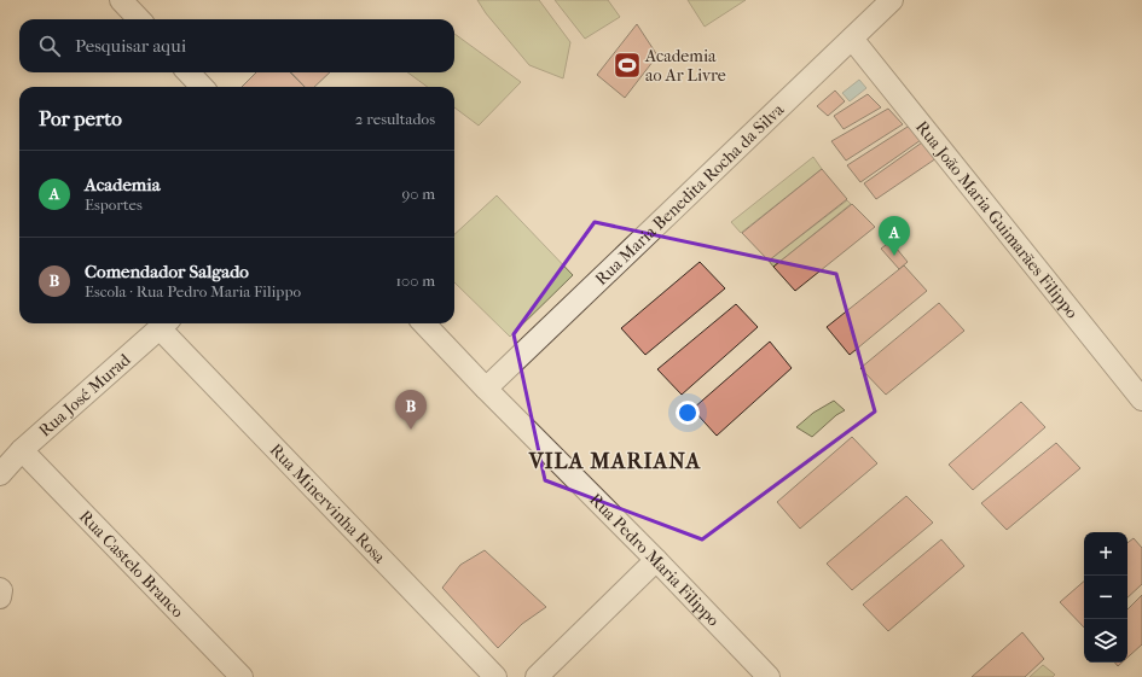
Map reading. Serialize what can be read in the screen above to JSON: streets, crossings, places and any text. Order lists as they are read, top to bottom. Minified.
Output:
{"streets":{"street":["Rua Maria Benedita Rocha da Silva","Rua João Maria Guimarães Filippo","Rua José Murad","Rua Minervinha Rosa","Rua Pedro Maria Filippo","Rua Castelo Branco"]},"crossings":[["Rua Maria Benedita Rocha da Silva","Rua João Maria Guimarães Filippo"],["Rua Maria Benedita Rocha da Silva","Rua Pedro Maria Filippo"],["Rua José Murad","Rua Minervinha Rosa"],["Rua José Murad","Rua Castelo Branco"]],"districts":["VILA MARIANA"],"places":{"sports":["Academia ao Ar Livre"]},"page":{"search":"Pesquisar aqui","heading":["Por perto","2 resultados"],"list":[{"mark":"A","name":"Academia","note":"Esportes","value":"90 m"},{"mark":"B","name":"Comendador Salgado","note":"Escola · Rua Pedro Maria Filippo","value":"100 m"}],"pins":["A","B"],"map_buttons":["+","−"]}}
